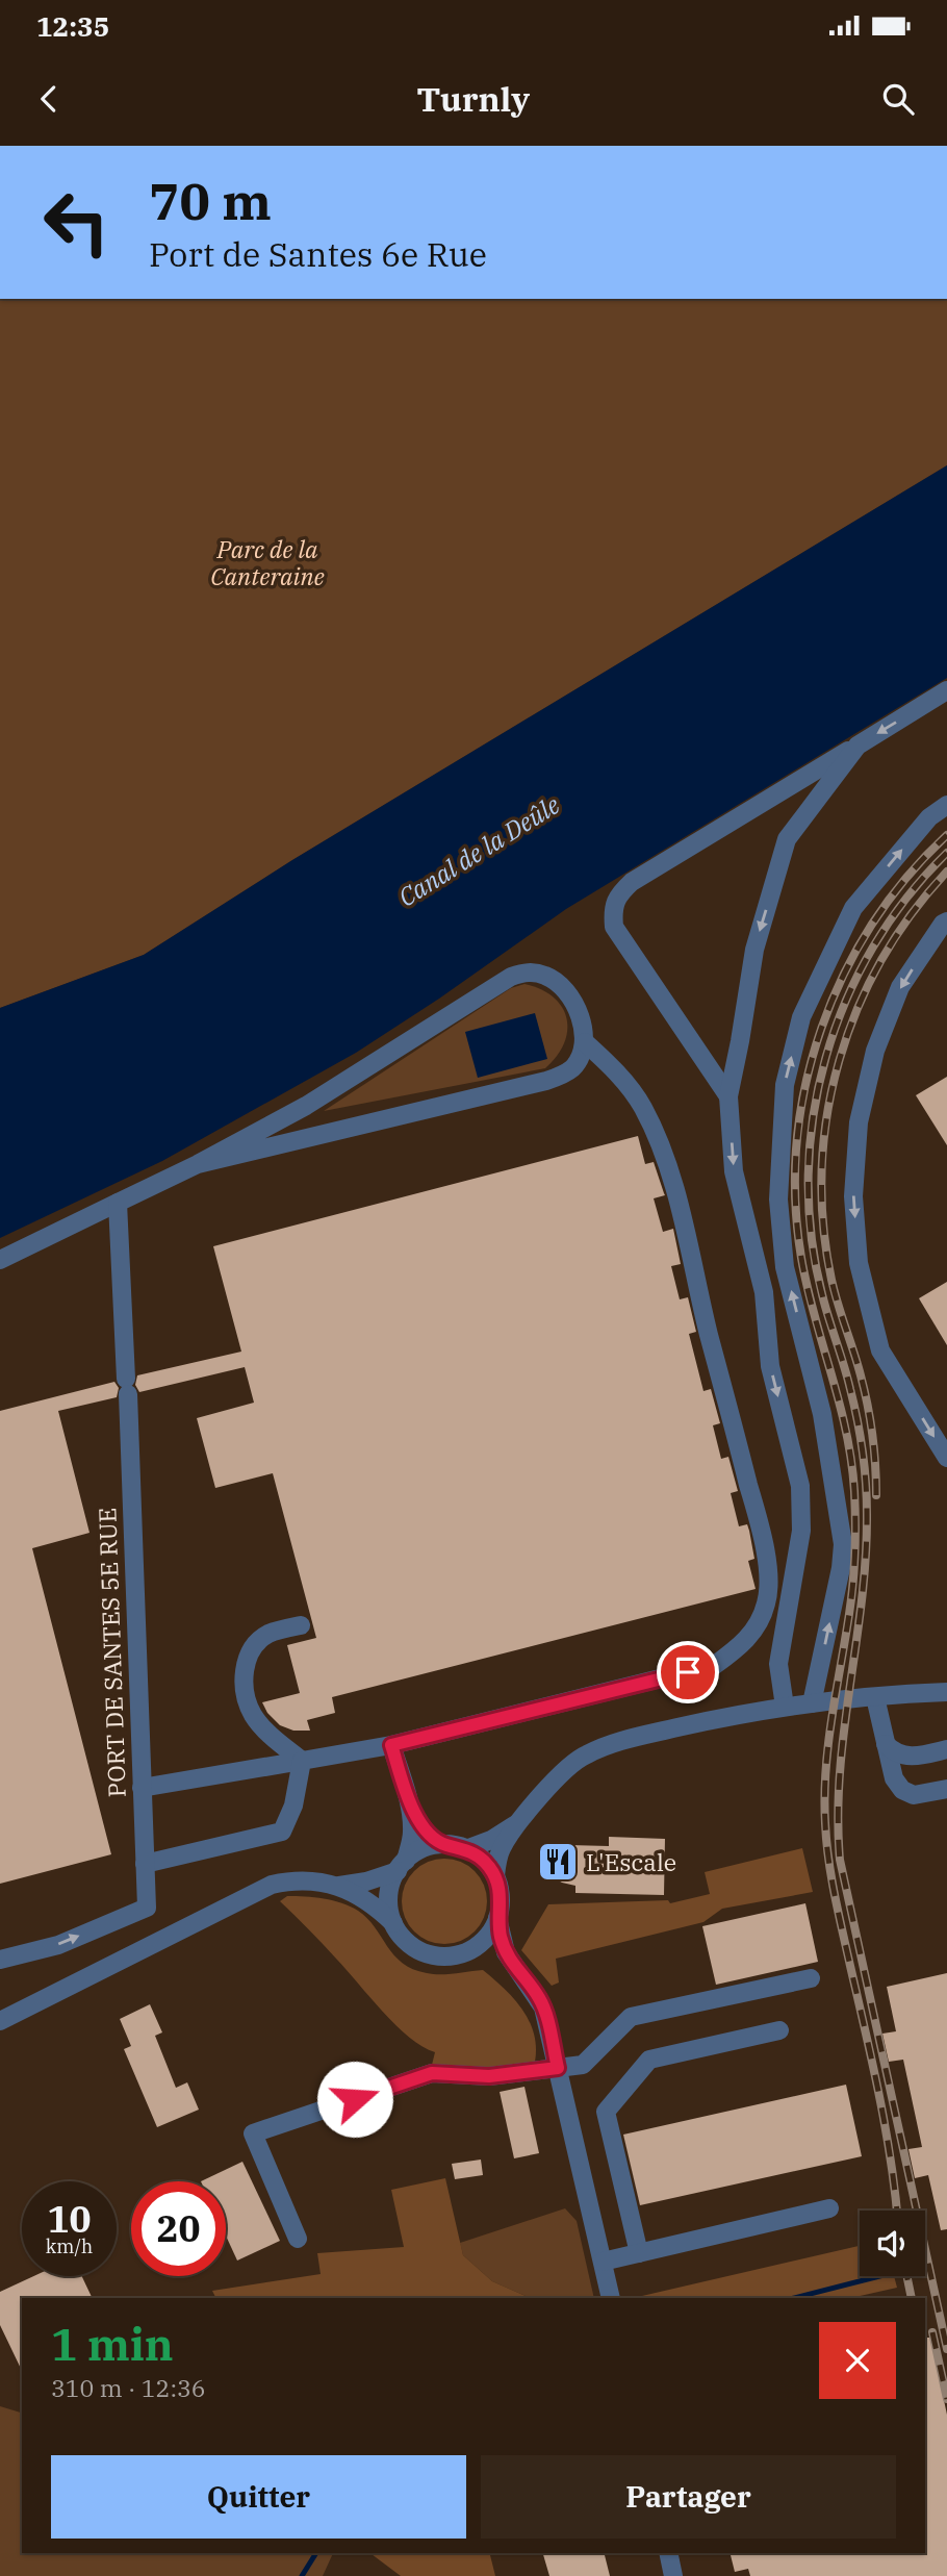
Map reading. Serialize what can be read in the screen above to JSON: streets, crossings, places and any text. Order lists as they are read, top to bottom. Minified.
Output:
{"streets":{"street":["PORT DE SANTES 5E RUE"]},"water":["Canal de la Deûle"],"parks":["Parc de la Canteraine"],"places":{"restaurant":["L'Escale"]},"page":{"status":"12:35","header":"Turnly","turn":["70 m","Port de Santes 6e Rue"],"speed":"10 km/h","limit":"20","heading":["1 min","310 m · 12:36"],"buttons":["Quitter","Partager"]}}
